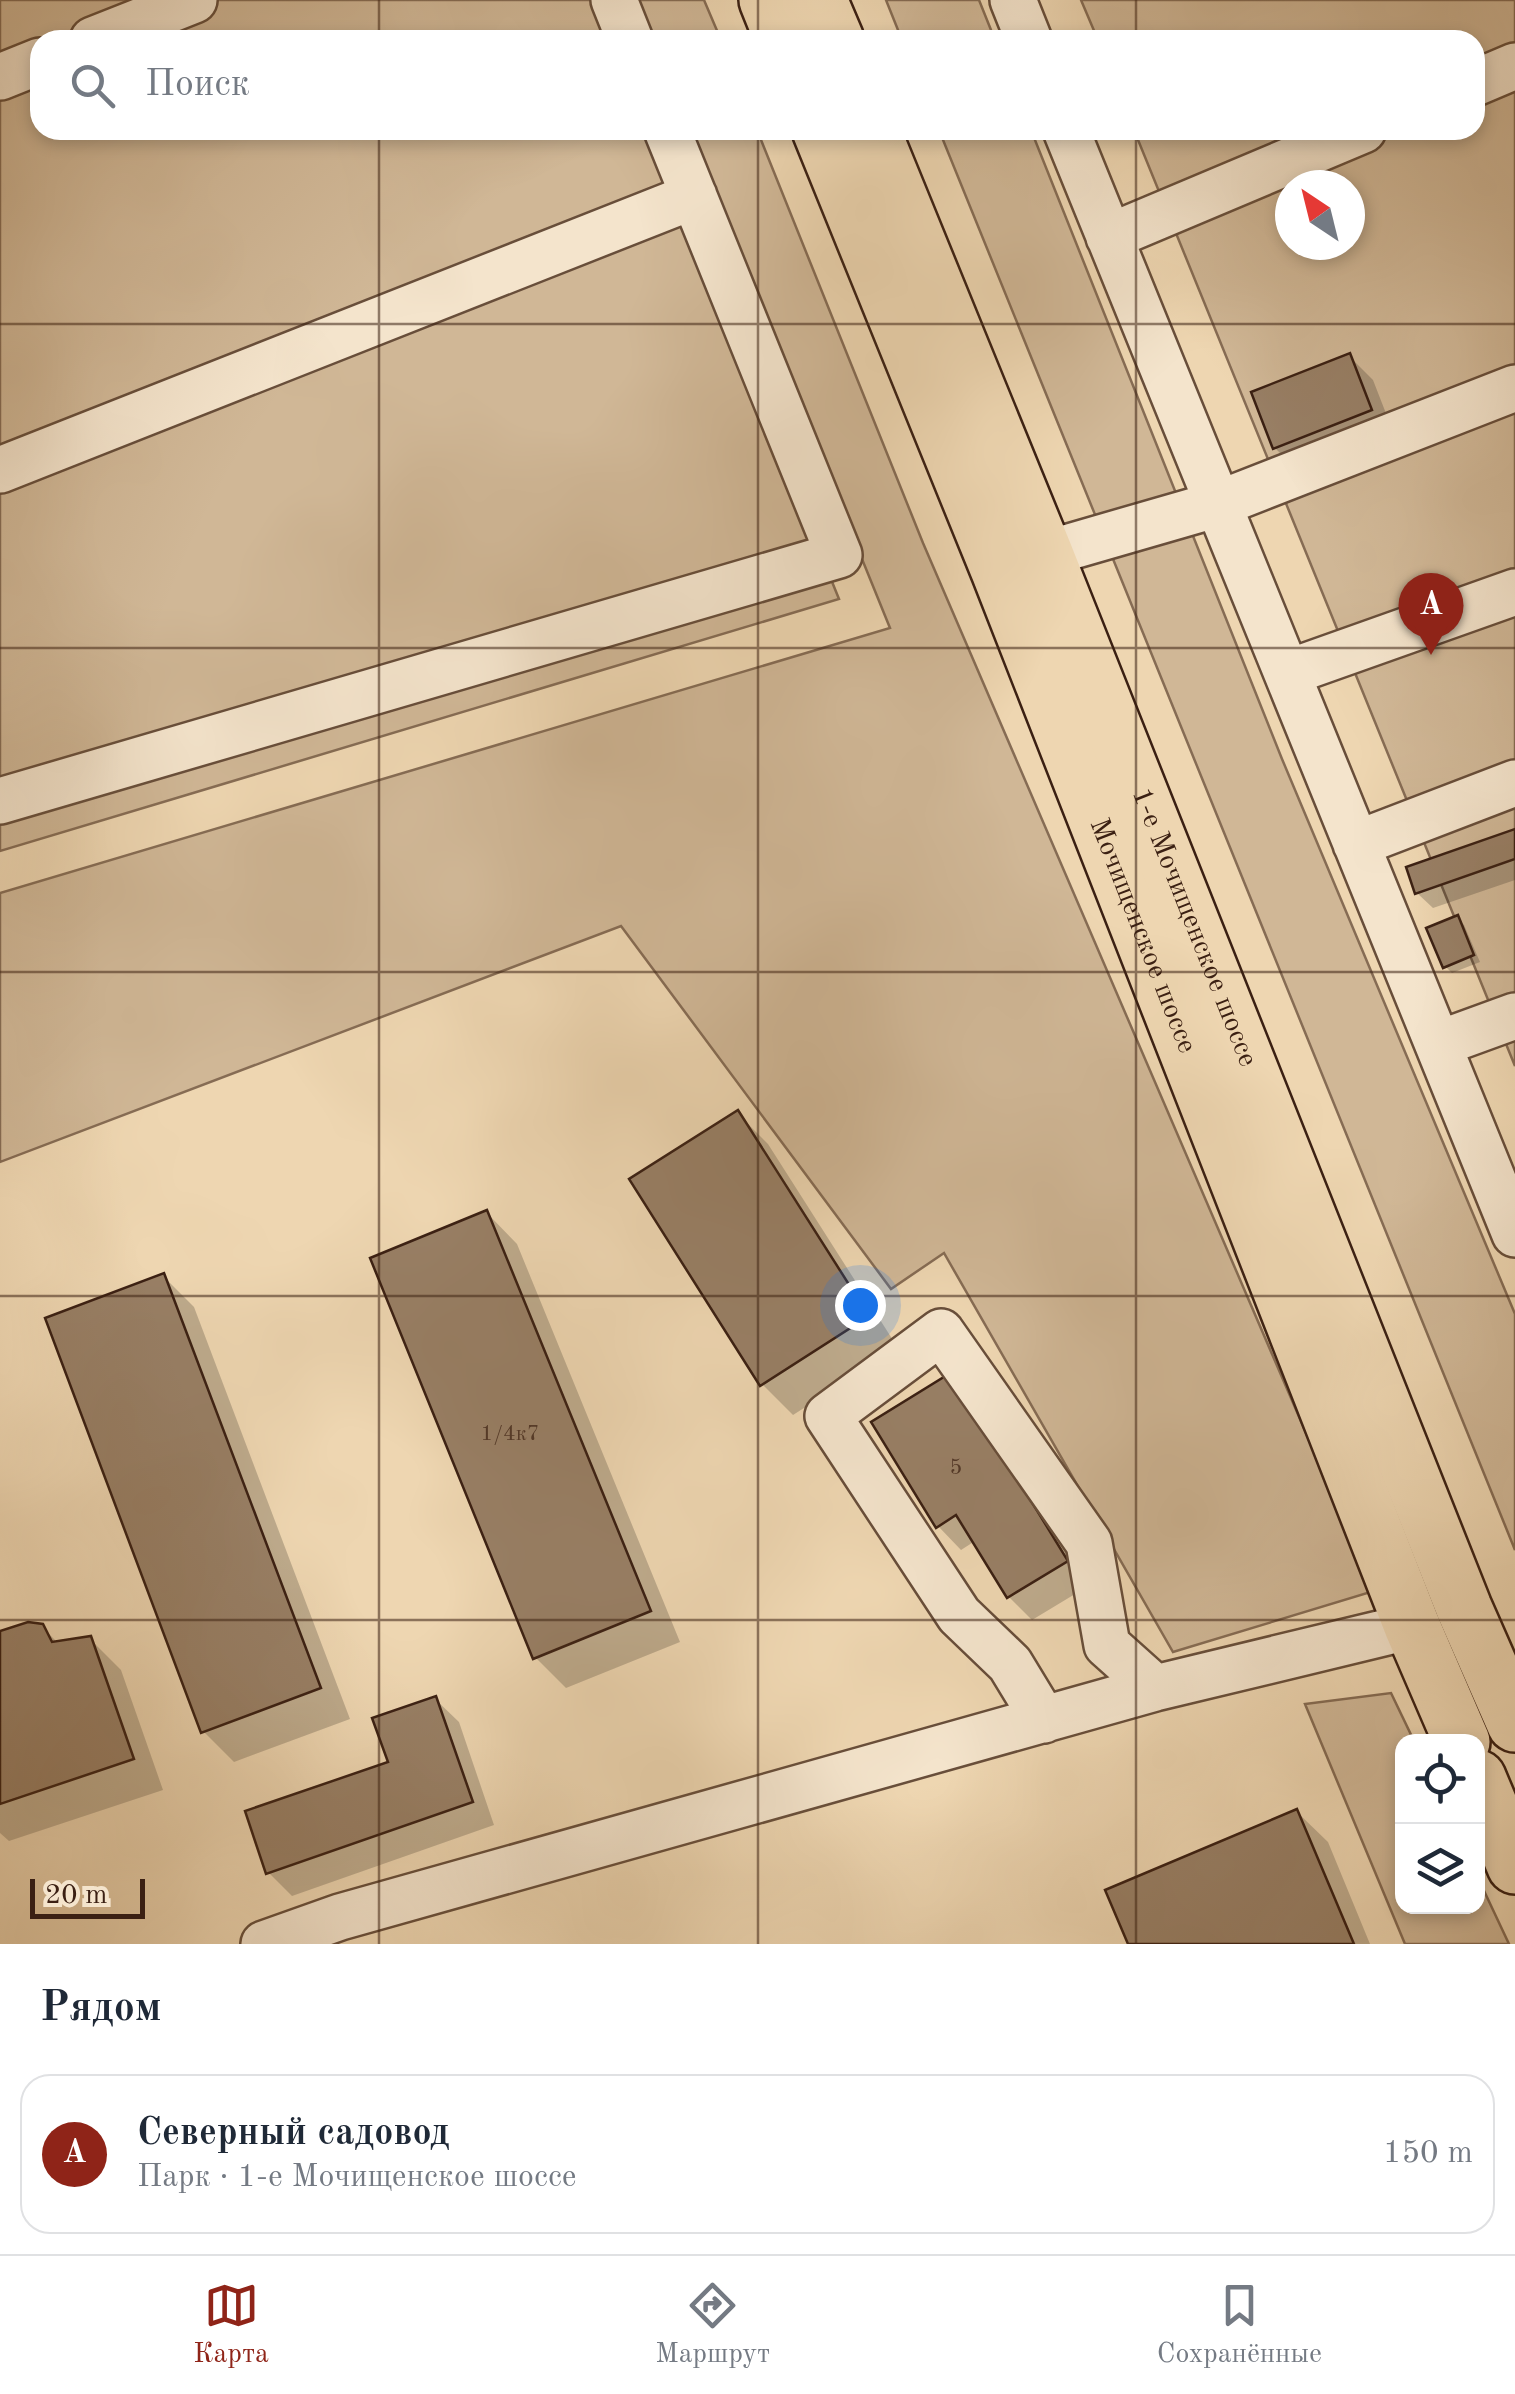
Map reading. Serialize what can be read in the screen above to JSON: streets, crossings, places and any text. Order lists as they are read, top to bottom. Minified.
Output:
{"streets":{"main road":["1-е Мочищенское шоссе","Мочищенское шоссе"]},"house_numbers":["1/4к7","5"],"scale_bar":"20 m","north":"top left","page":{"search":"Поиск","pins":"A","scale":"20 m","heading":"Рядом","list":[{"mark":"A","name":"Северный садовод","note":"Парк · 1-е Мочищенское шоссе","value":"150 m"}],"nav":["Карта","Маршрут","Сохранённые"]}}
